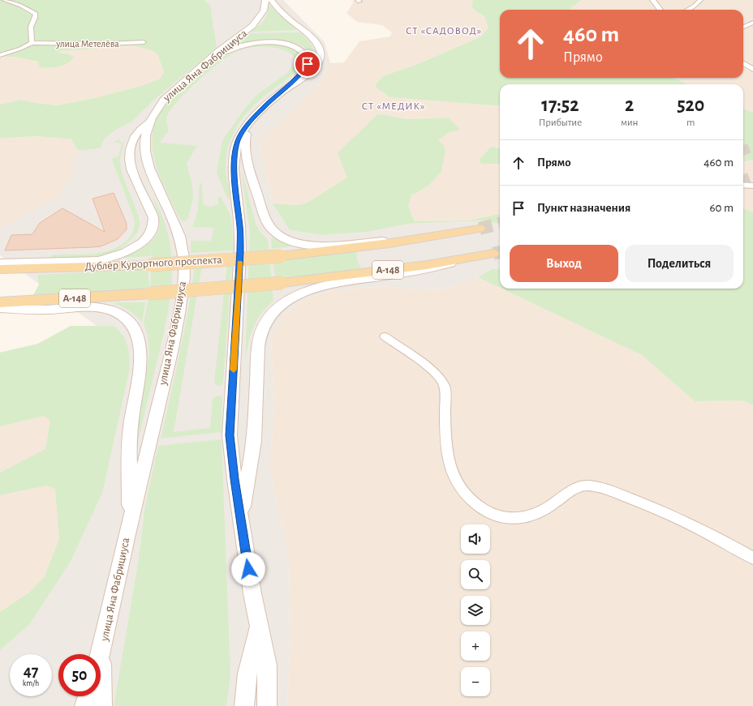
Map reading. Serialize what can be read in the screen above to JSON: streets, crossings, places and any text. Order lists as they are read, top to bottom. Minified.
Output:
{"streets":{"main road":["улица Яна Фабрициуса","Дублёр Курортного проспекта","А-148"],"street":["улица Метелёва"]},"crossings":[["улица Яна Фабрициуса","А-148"],["Дублёр Курортного проспекта","А-148"]],"districts":["СТ «САДОВОД»","СТ «МЕДИК»"],"page":{"turn":["460 m","Прямо"],"eta":["17:52","Прибытие","2","мин","520","m"],"list":[{"name":"Прямо","value":"460 m"},{"name":"Пункт назначения","value":"60 m"}],"buttons":["Выход","Поделиться"],"map_buttons":["+","−"],"speed":"47 km/h","limit":"50"}}
